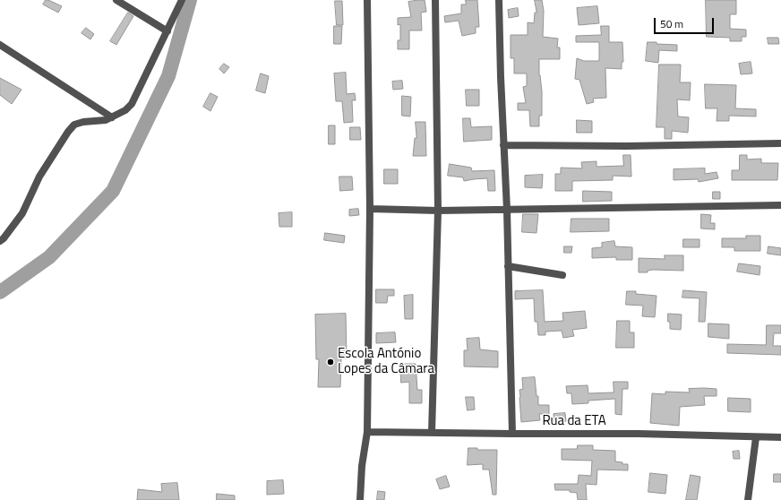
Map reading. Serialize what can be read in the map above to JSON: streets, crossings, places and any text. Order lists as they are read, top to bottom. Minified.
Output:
{"streets":{"street":["Rua da ETA"]},"places":["Escola António Lopes da Câmara"],"scale_bar":"50 m"}
